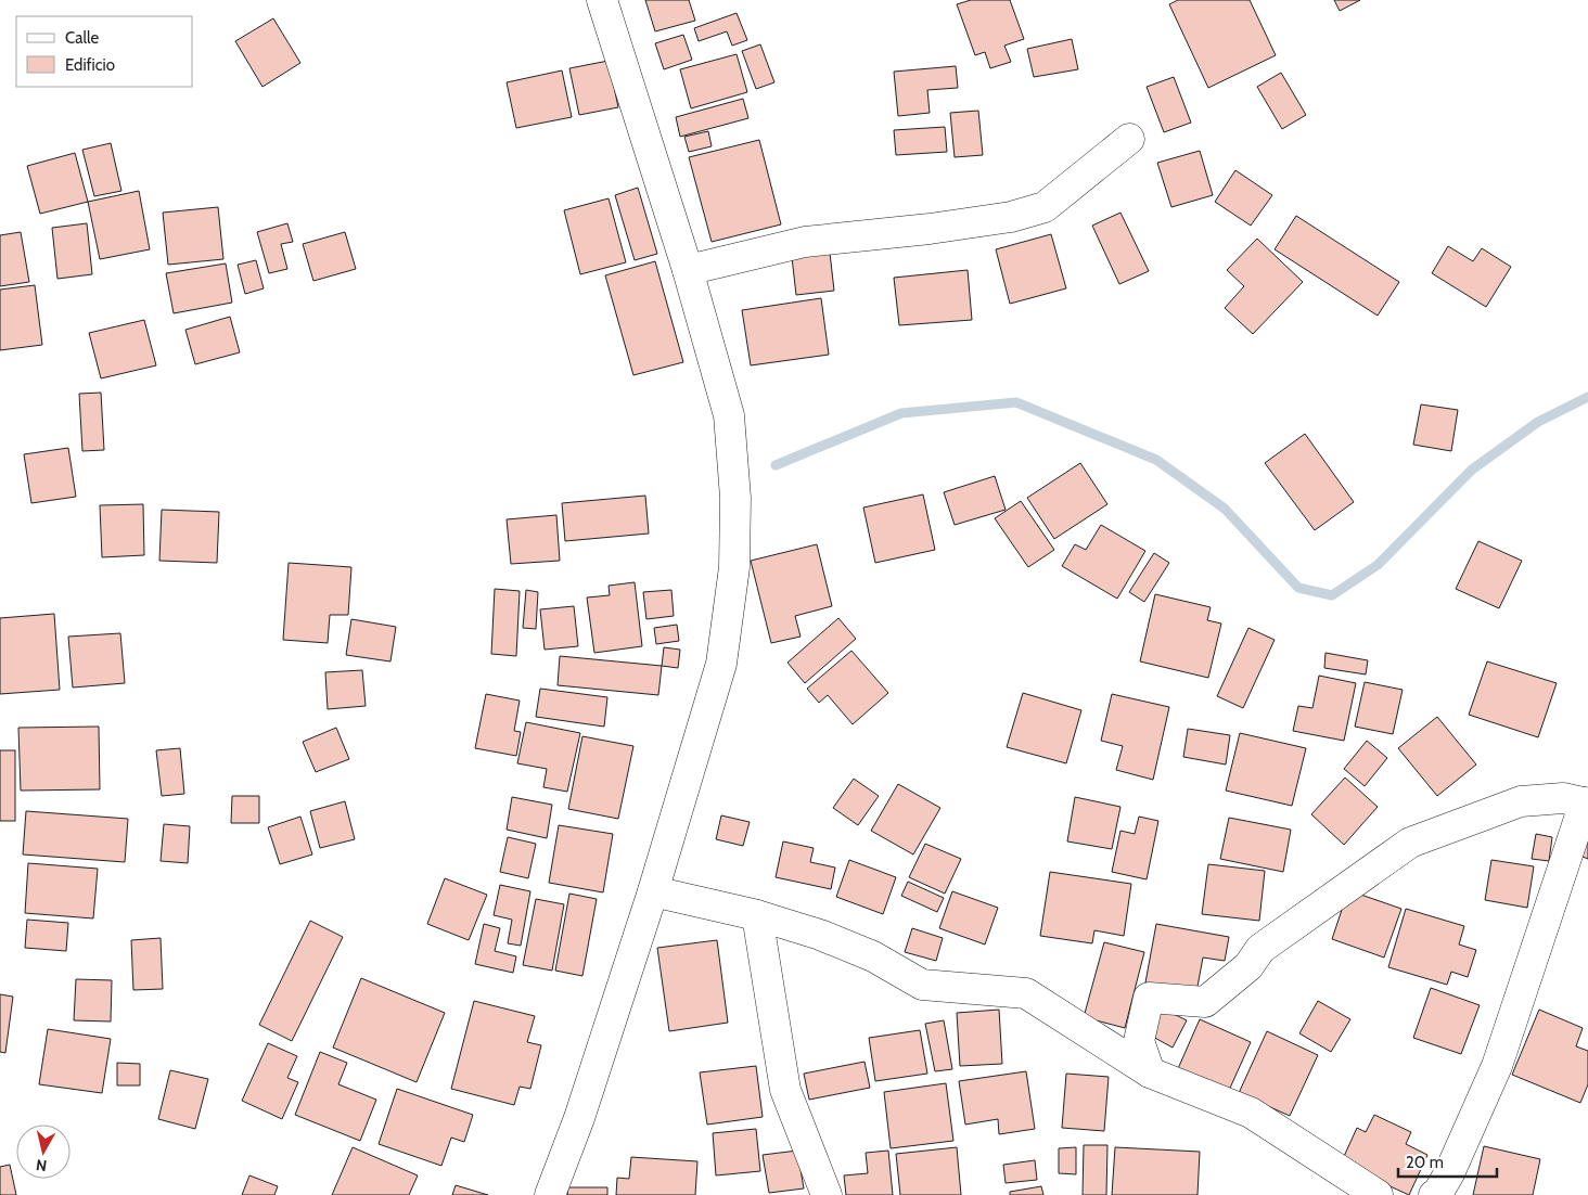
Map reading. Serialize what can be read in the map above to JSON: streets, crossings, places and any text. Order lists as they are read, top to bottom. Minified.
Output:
{"legend":["Calle","Edificio"],"scale_bar":"20 m","north":"bottom"}
